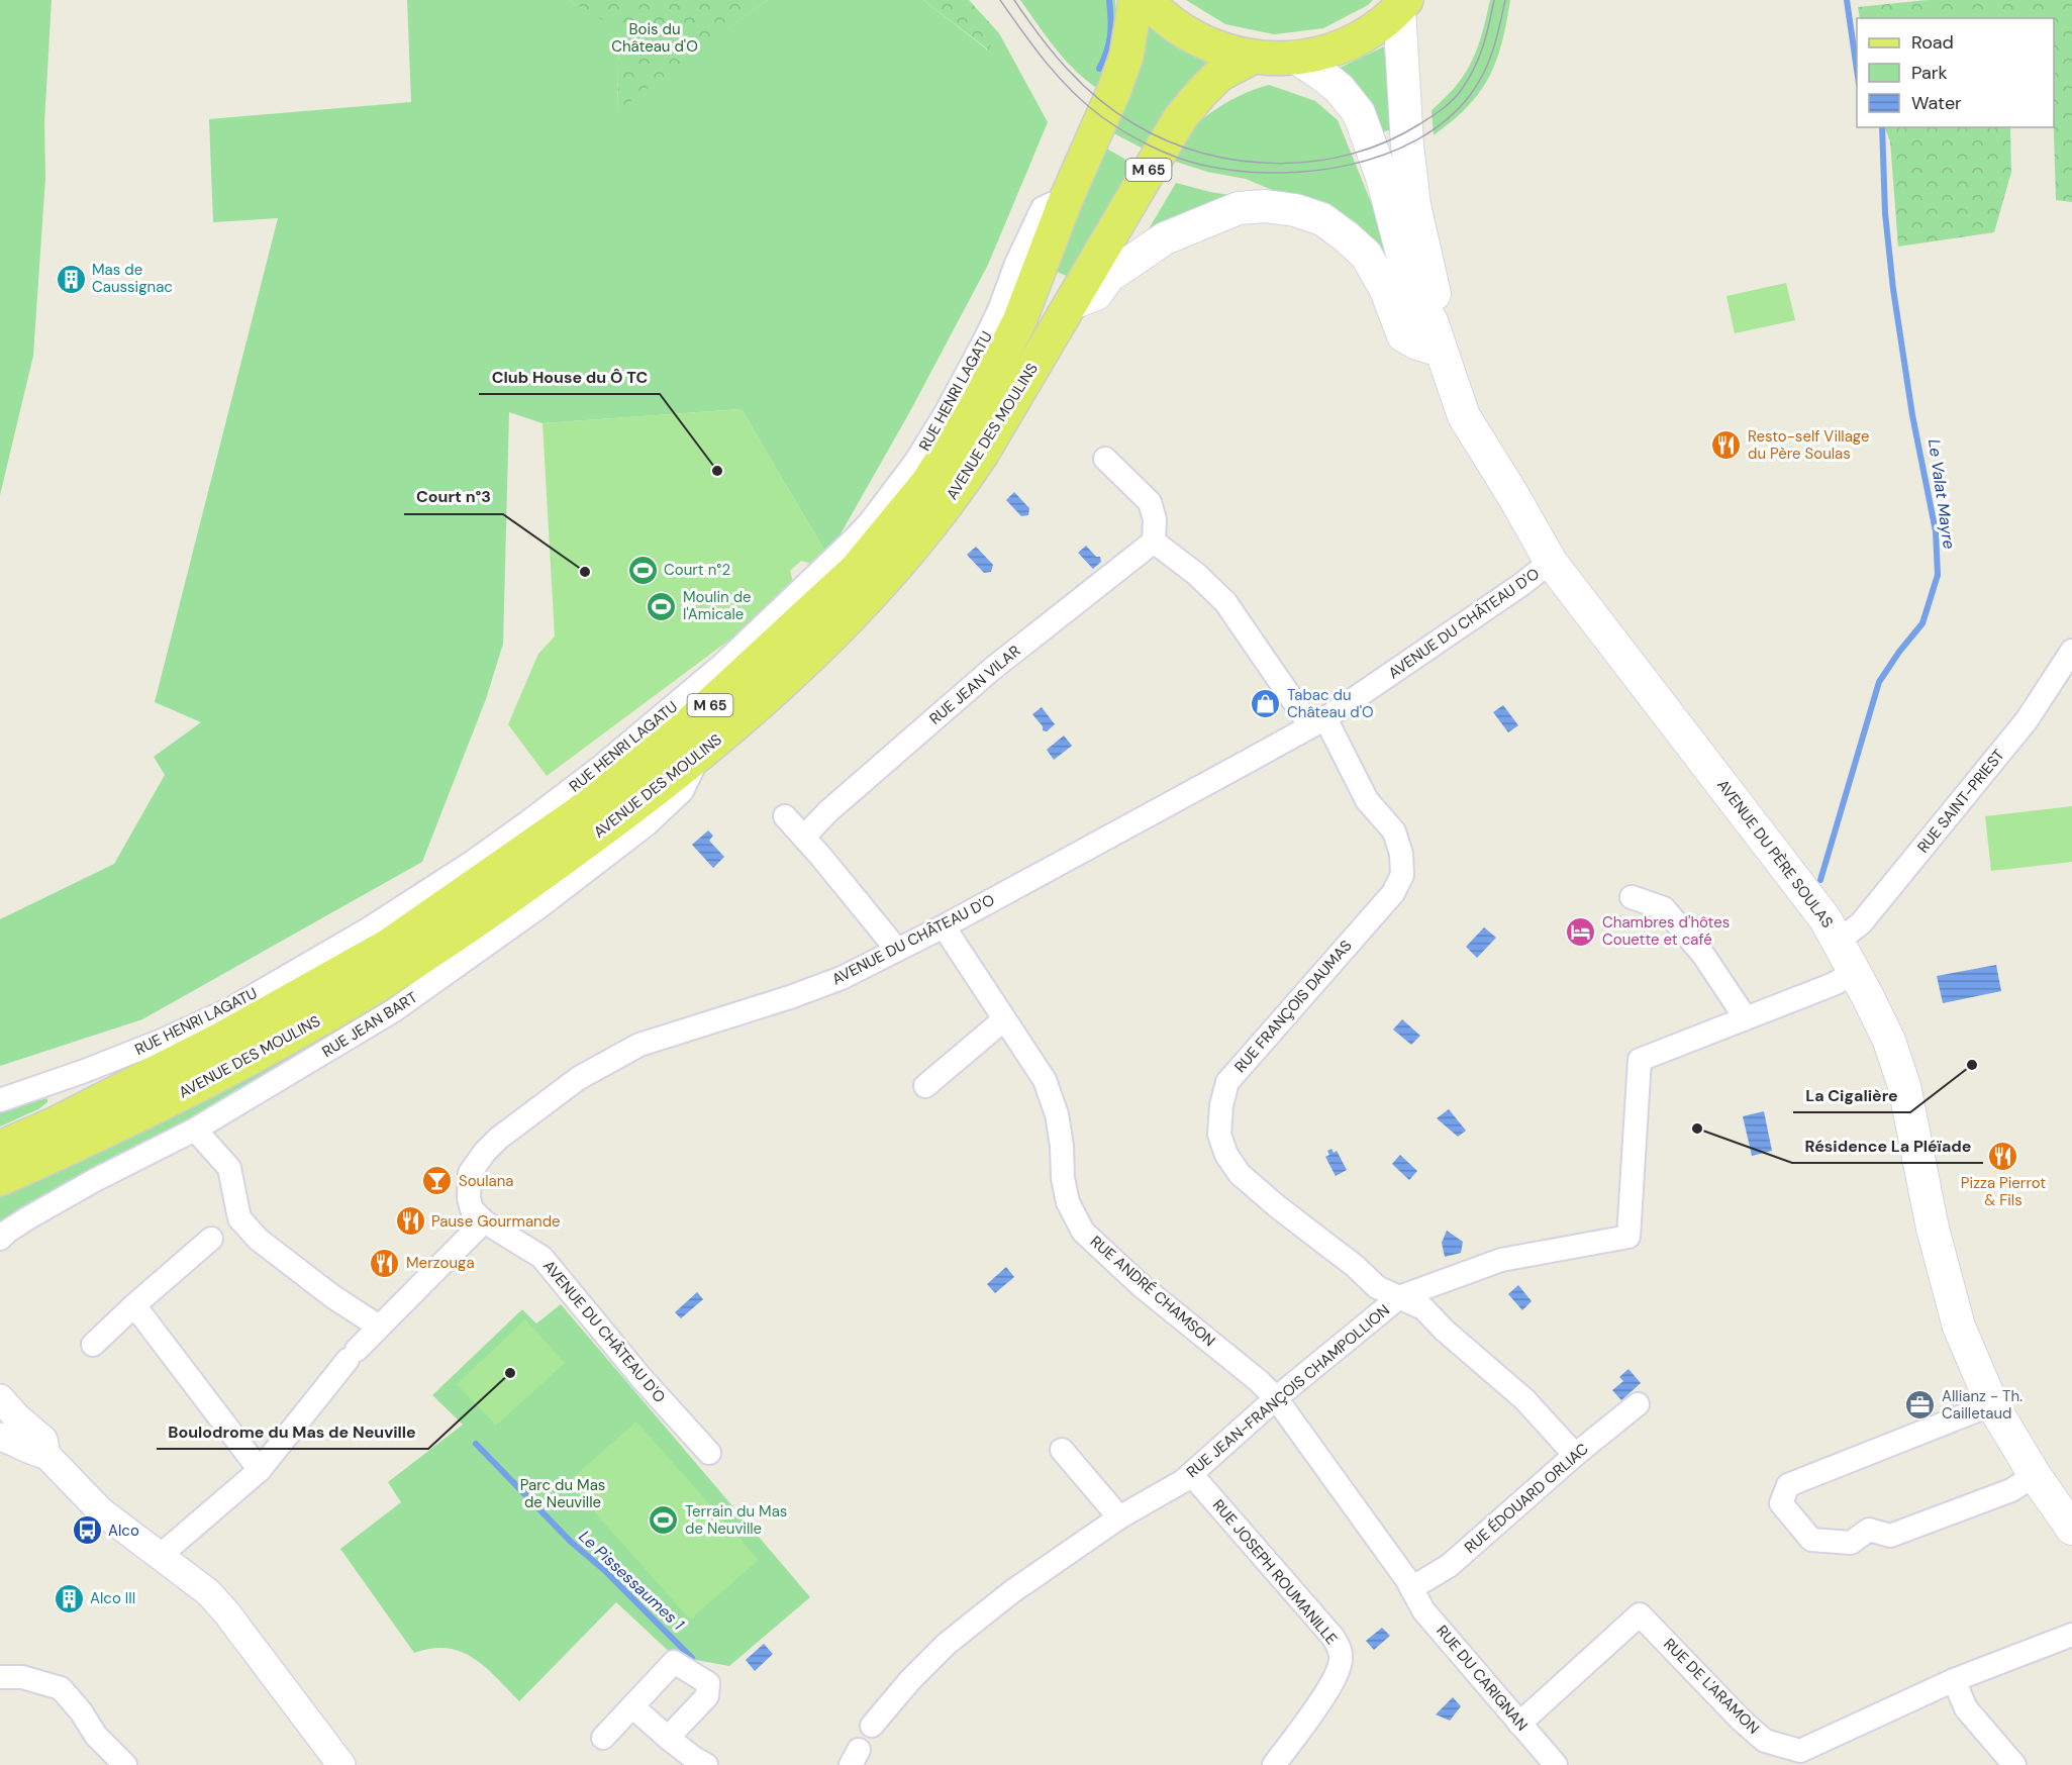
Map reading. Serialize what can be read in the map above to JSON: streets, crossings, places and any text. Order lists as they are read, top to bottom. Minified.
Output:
{"streets":{"main road":["M 65","AVENUE DES MOULINS","AVENUE DU PÈRE SOULAS"],"street":["RUE HENRI LAGATU","AVENUE DU CHÂTEAU D'O","RUE JEAN VILAR","RUE SAINT-PRIEST","RUE FRANÇOIS DAUMAS","RUE JEAN BART","RUE ANDRÉ CHAMSON","RUE JEAN-FRANÇOIS CHAMPOLLION","RUE ÉDOUARD ORLIAC","RUE JOSEPH ROUMANILLE","RUE DU CARIGNAN","RUE DE L'ARAMON"]},"crossings":[["RUE HENRI LAGATU","AVENUE DES MOULINS"],["AVENUE DES MOULINS","RUE JEAN BART"],["AVENUE DU CHÂTEAU D'O","AVENUE DU PÈRE SOULAS"],["AVENUE DU CHÂTEAU D'O","RUE FRANÇOIS DAUMAS"],["AVENUE DU CHÂTEAU D'O","RUE ANDRÉ CHAMSON"],["RUE SAINT-PRIEST","AVENUE DU PÈRE SOULAS"],["AVENUE DU PÈRE SOULAS","RUE JEAN-FRANÇOIS CHAMPOLLION"],["RUE FRANÇOIS DAUMAS","RUE JEAN-FRANÇOIS CHAMPOLLION"],["RUE FRANÇOIS DAUMAS","RUE ÉDOUARD ORLIAC"],["RUE ANDRÉ CHAMSON","RUE JEAN-FRANÇOIS CHAMPOLLION"],["RUE ANDRÉ CHAMSON","RUE ÉDOUARD ORLIAC"],["RUE ANDRÉ CHAMSON","RUE DU CARIGNAN"],["RUE JEAN-FRANÇOIS CHAMPOLLION","RUE JOSEPH ROUMANILLE"],["RUE ÉDOUARD ORLIAC","RUE DU CARIGNAN"],["RUE DU CARIGNAN","RUE DE L'ARAMON"]],"water":["Le Valat Mayre","Le Pissessaumes 1"],"parks":["Bois du Château d'O","Parc du Mas de Neuville"],"places":{"building":["Mas de Caussignac","Alco III"],"restaurant":["Resto-self Village du Père Soulas","Pizza Pierrot & Fils","Pause Gourmande","Merzouga"],"other":["Club House du Ô TC","Court n°3","La Cigalière","Résidence La Pléïade","Boulodrome du Mas de Neuville"],"sports":["Court n°2","Moulin de l'Amicale","Terrain du Mas de Neuville"],"shop":["Tabac du Château d'O"],"hotel":["Chambres d'hôtes Couette et café"],"bar":["Soulana"],"office":["Allianz - Th. Cailletaud"],"bus stop":["Alco"]},"legend":["Road","Park","Water"]}
